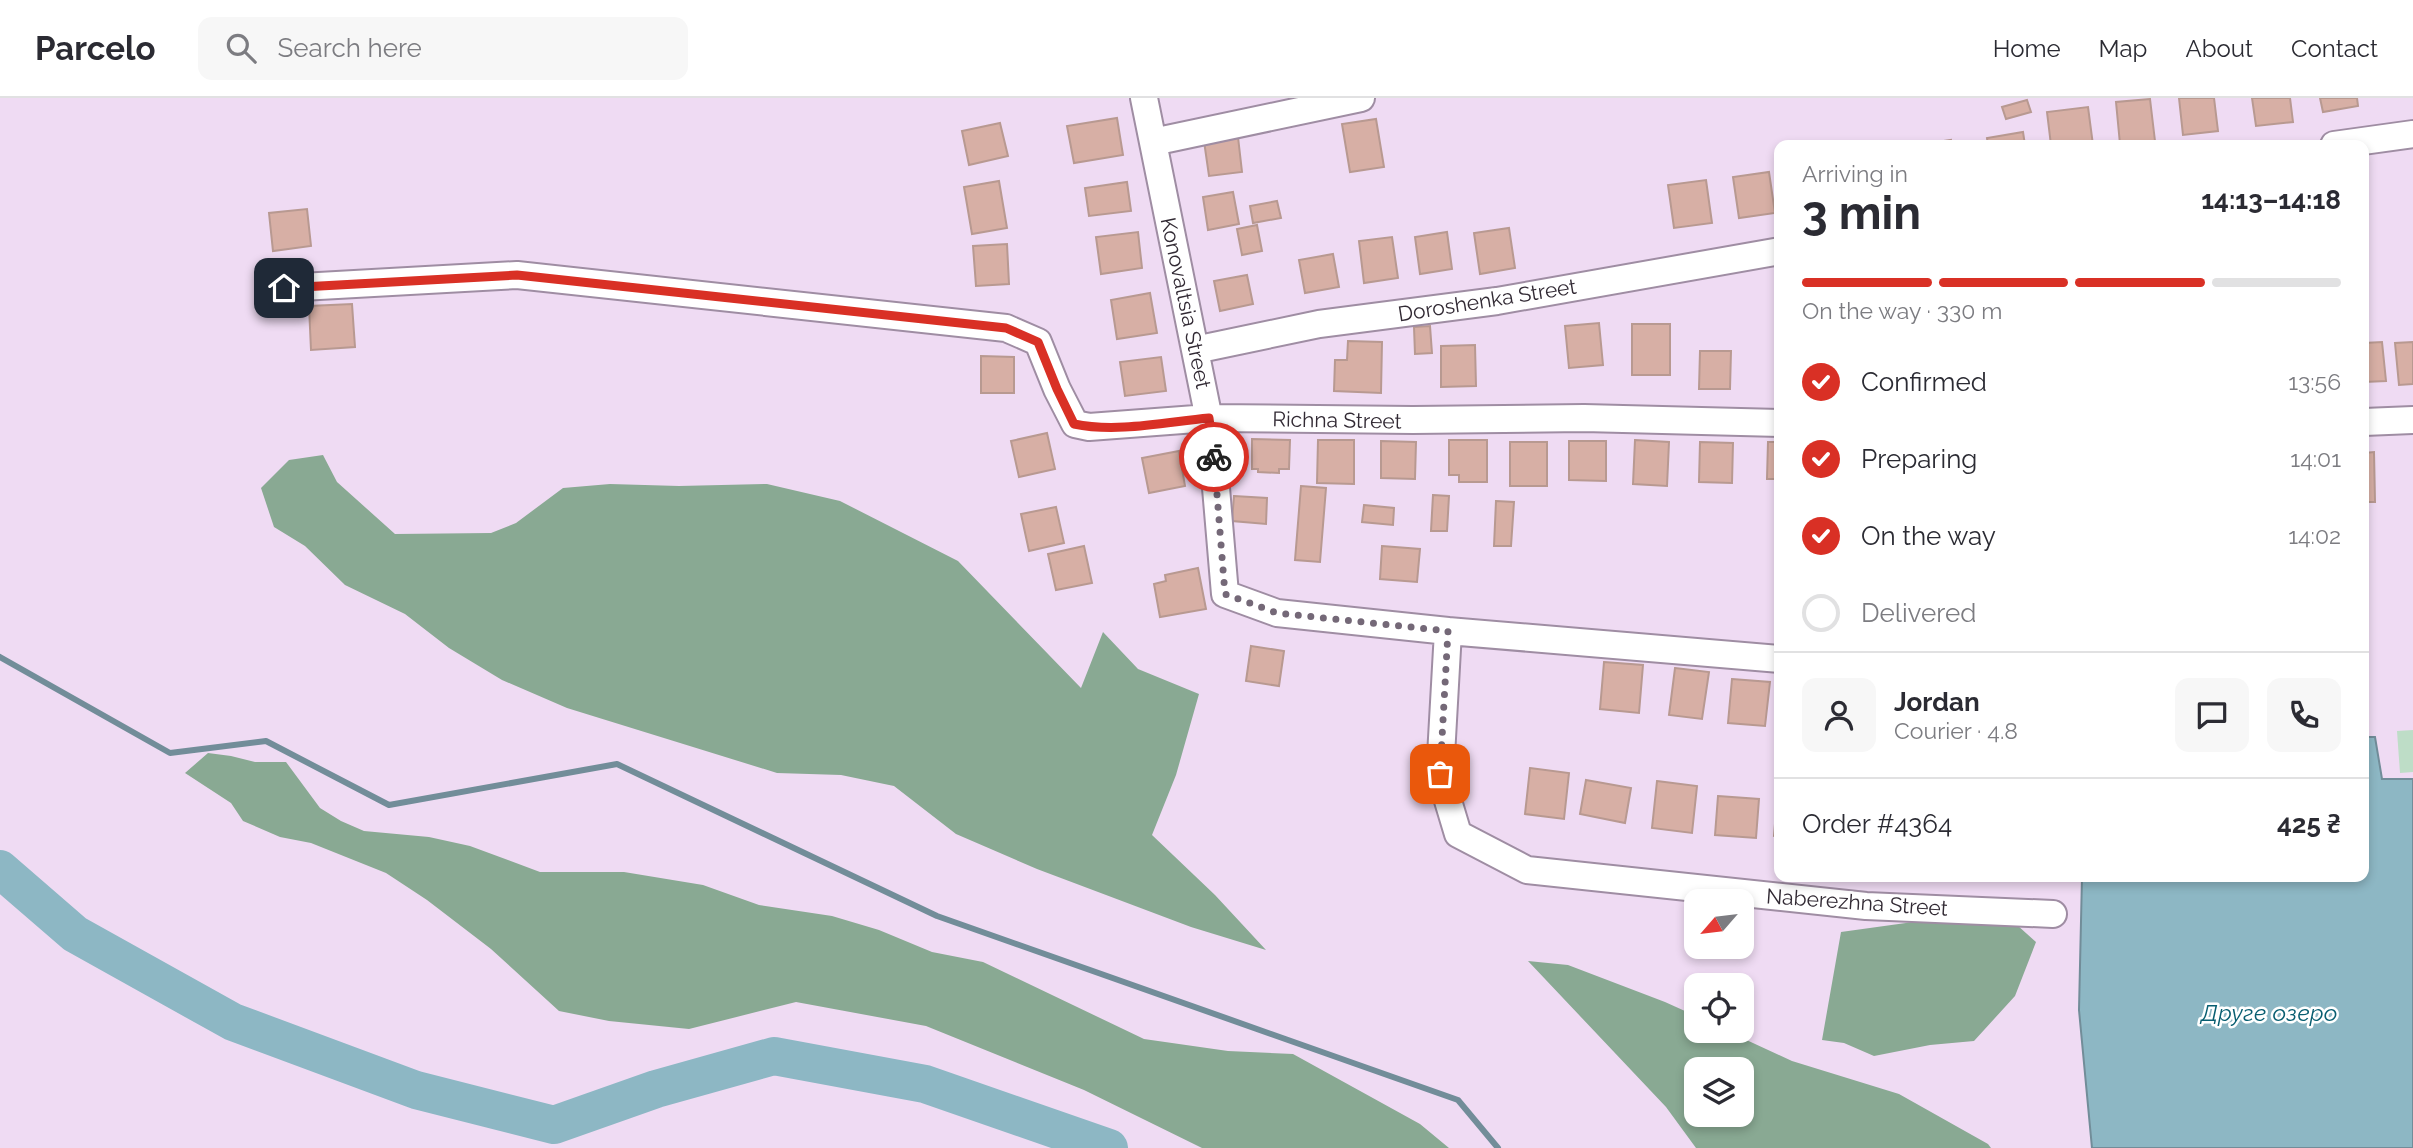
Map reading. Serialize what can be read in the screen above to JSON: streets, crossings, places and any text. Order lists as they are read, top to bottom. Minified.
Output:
{"streets":{"street":["Doroshenka Street","Konovaltsia Street","Richna Street","Naberezhna Street"]},"crossings":[["Doroshenka Street","Konovaltsia Street"],["Konovaltsia Street","Richna Street"],["Konovaltsia Street","Naberezhna Street"]],"water":["Друге озеро"],"north":"bottom left","page":{"header":"Parcelo","search":"Search here","nav":["Home","Map","About","Contact"],"heading":["3 min","Arriving in","14:13–14:18"],"panel":["Jordan","Courier · 4.8","Order #4364","425 ₴"],"bar":"On the way · 330 m","list":[["Confirmed","13:56"],["Preparing","14:01"],["On the way","14:02"],"Delivered"]}}
